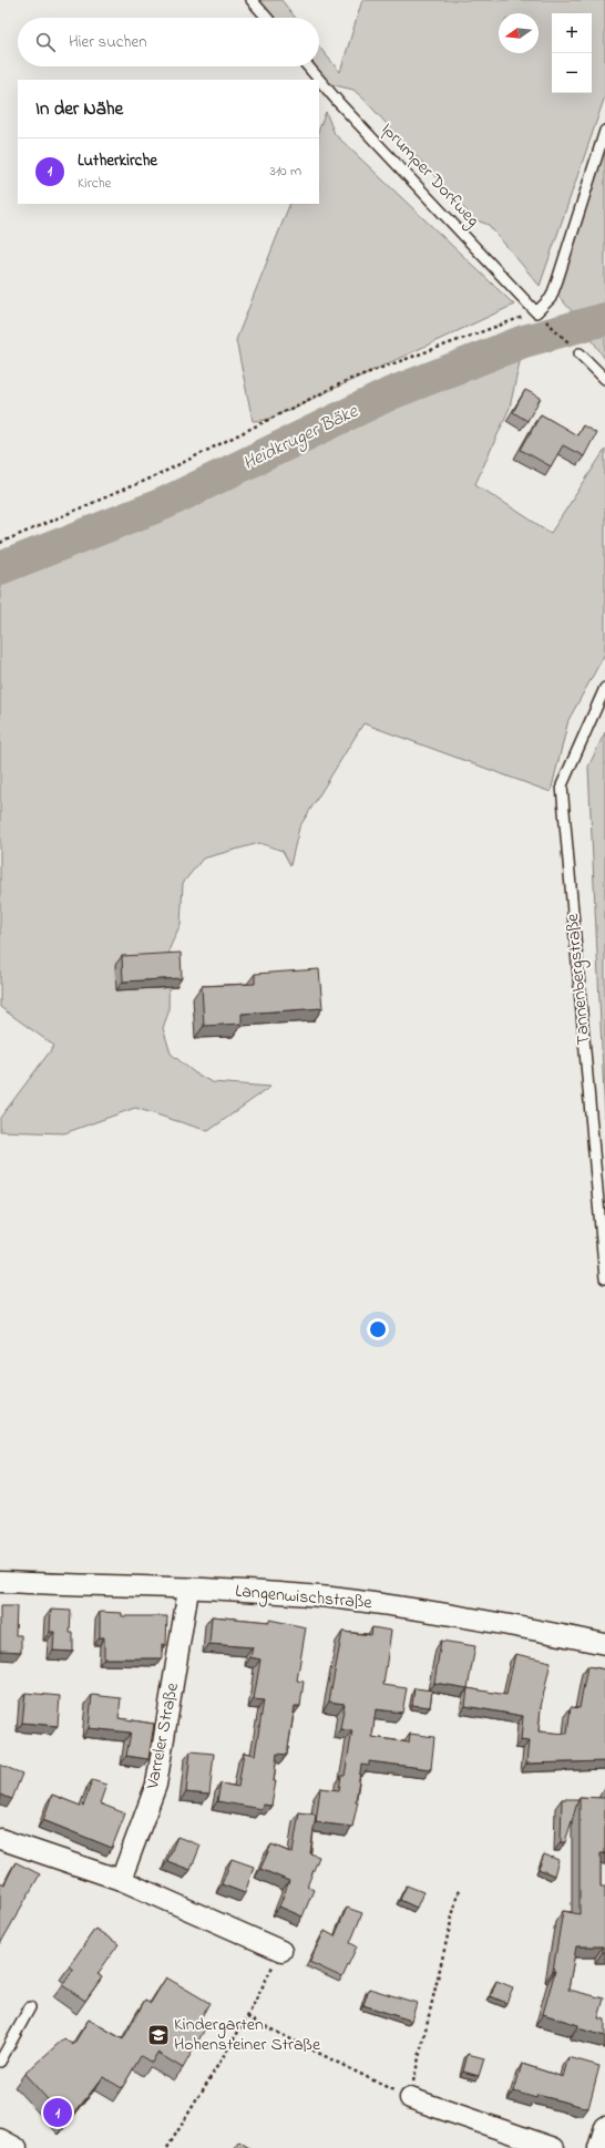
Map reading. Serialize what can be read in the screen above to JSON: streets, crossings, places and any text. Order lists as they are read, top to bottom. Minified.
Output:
{"streets":{"street":["Langenwischstraße","Varreler Straße"],"lane":["Iprumper Dorfweg","Tannenbergstraße"]},"crossings":[["Langenwischstraße","Varreler Straße"]],"water":["Heidkruger Bäke"],"places":{"school or university":["Kindergarten Hohensteiner Straße"]},"north":"left","page":{"map_buttons":["+","−"],"search":"Hier suchen","heading":"In der Nähe","list":[{"mark":"1","name":"Lutherkirche","note":"Kirche","value":"310 m"}],"pins":"1"}}
